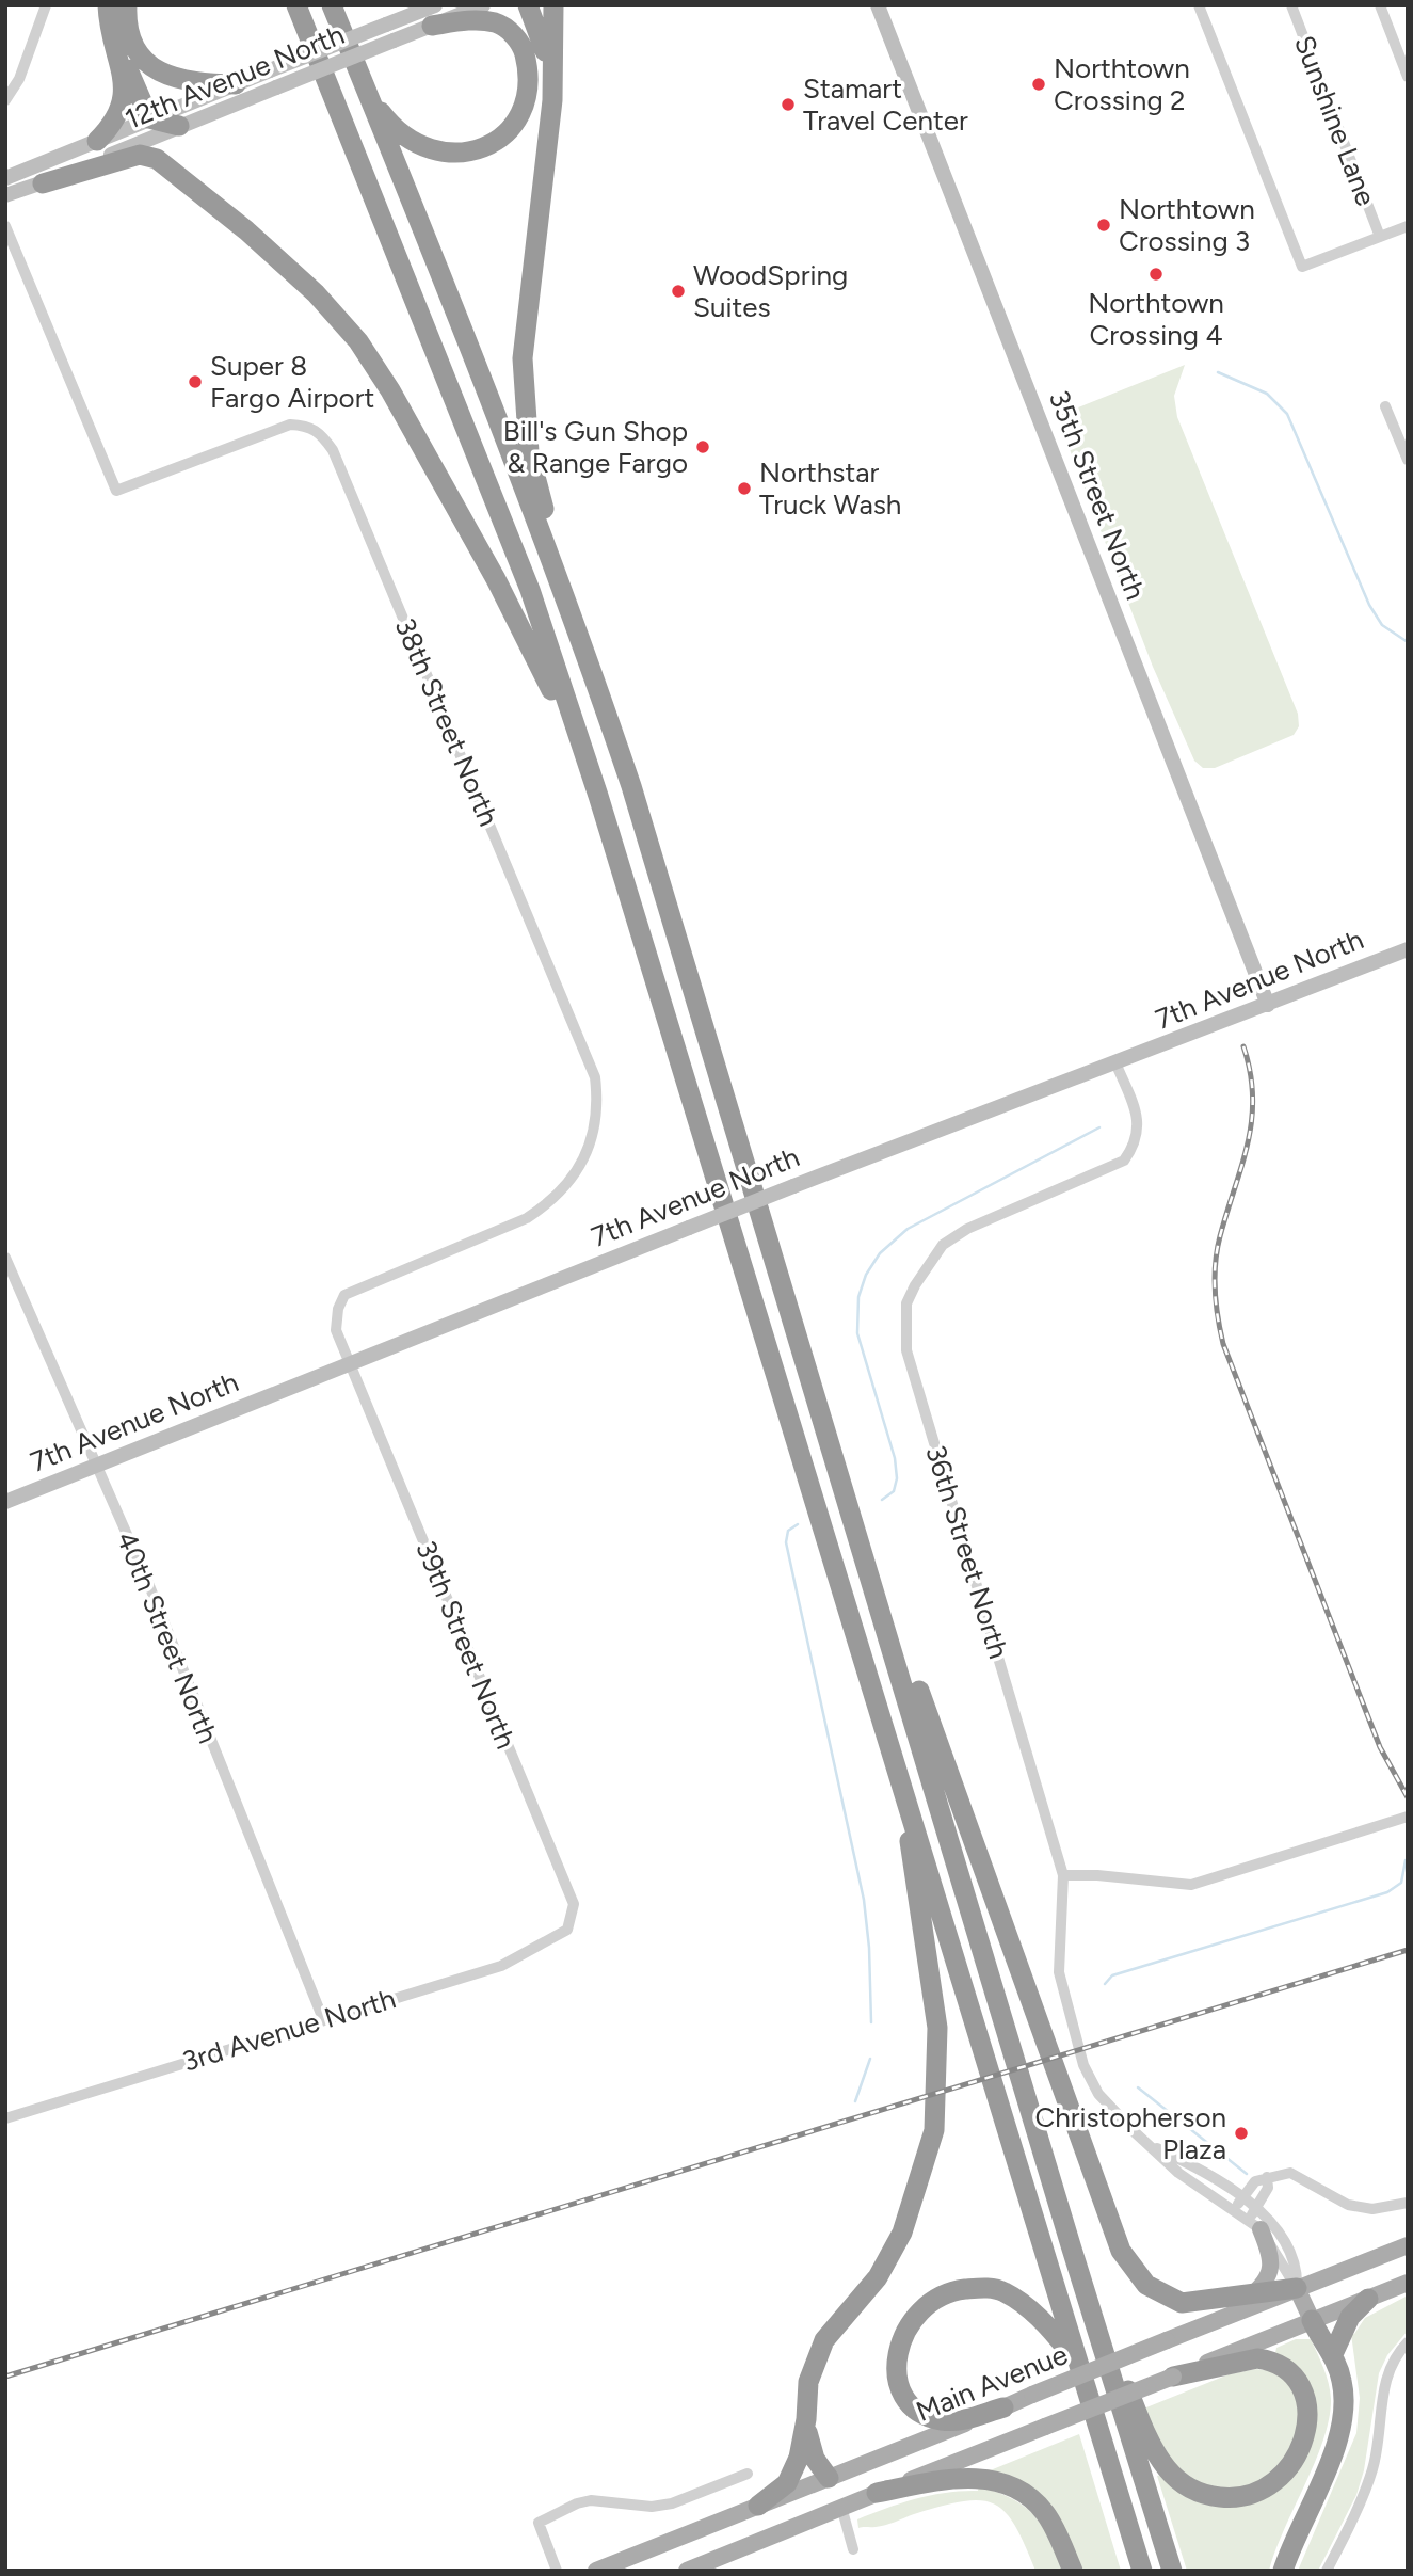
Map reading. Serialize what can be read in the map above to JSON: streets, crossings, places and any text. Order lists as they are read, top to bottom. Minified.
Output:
{"streets":{"main road":["Main Avenue"],"street":["12th Avenue North","Sunshine Lane","35th Street North","38th Street North","7th Avenue North","36th Street North","40th Street North","39th Street North","3rd Avenue North"]},"crossings":[["35th Street North","7th Avenue North"],["38th Street North","7th Avenue North"],["38th Street North","39th Street North"],["7th Avenue North","36th Street North"],["7th Avenue North","40th Street North"],["7th Avenue North","39th Street North"],["36th Street North","Main Avenue"],["40th Street North","3rd Avenue North"],["39th Street North","3rd Avenue North"]],"places":["Northtown Crossing 2","Stamart Travel Center","Northtown Crossing 3","Northtown Crossing 4","WoodSpring Suites","Super 8 Fargo Airport","Bill's Gun Shop & Range Fargo","Northstar Truck Wash","Christopherson Plaza"]}
